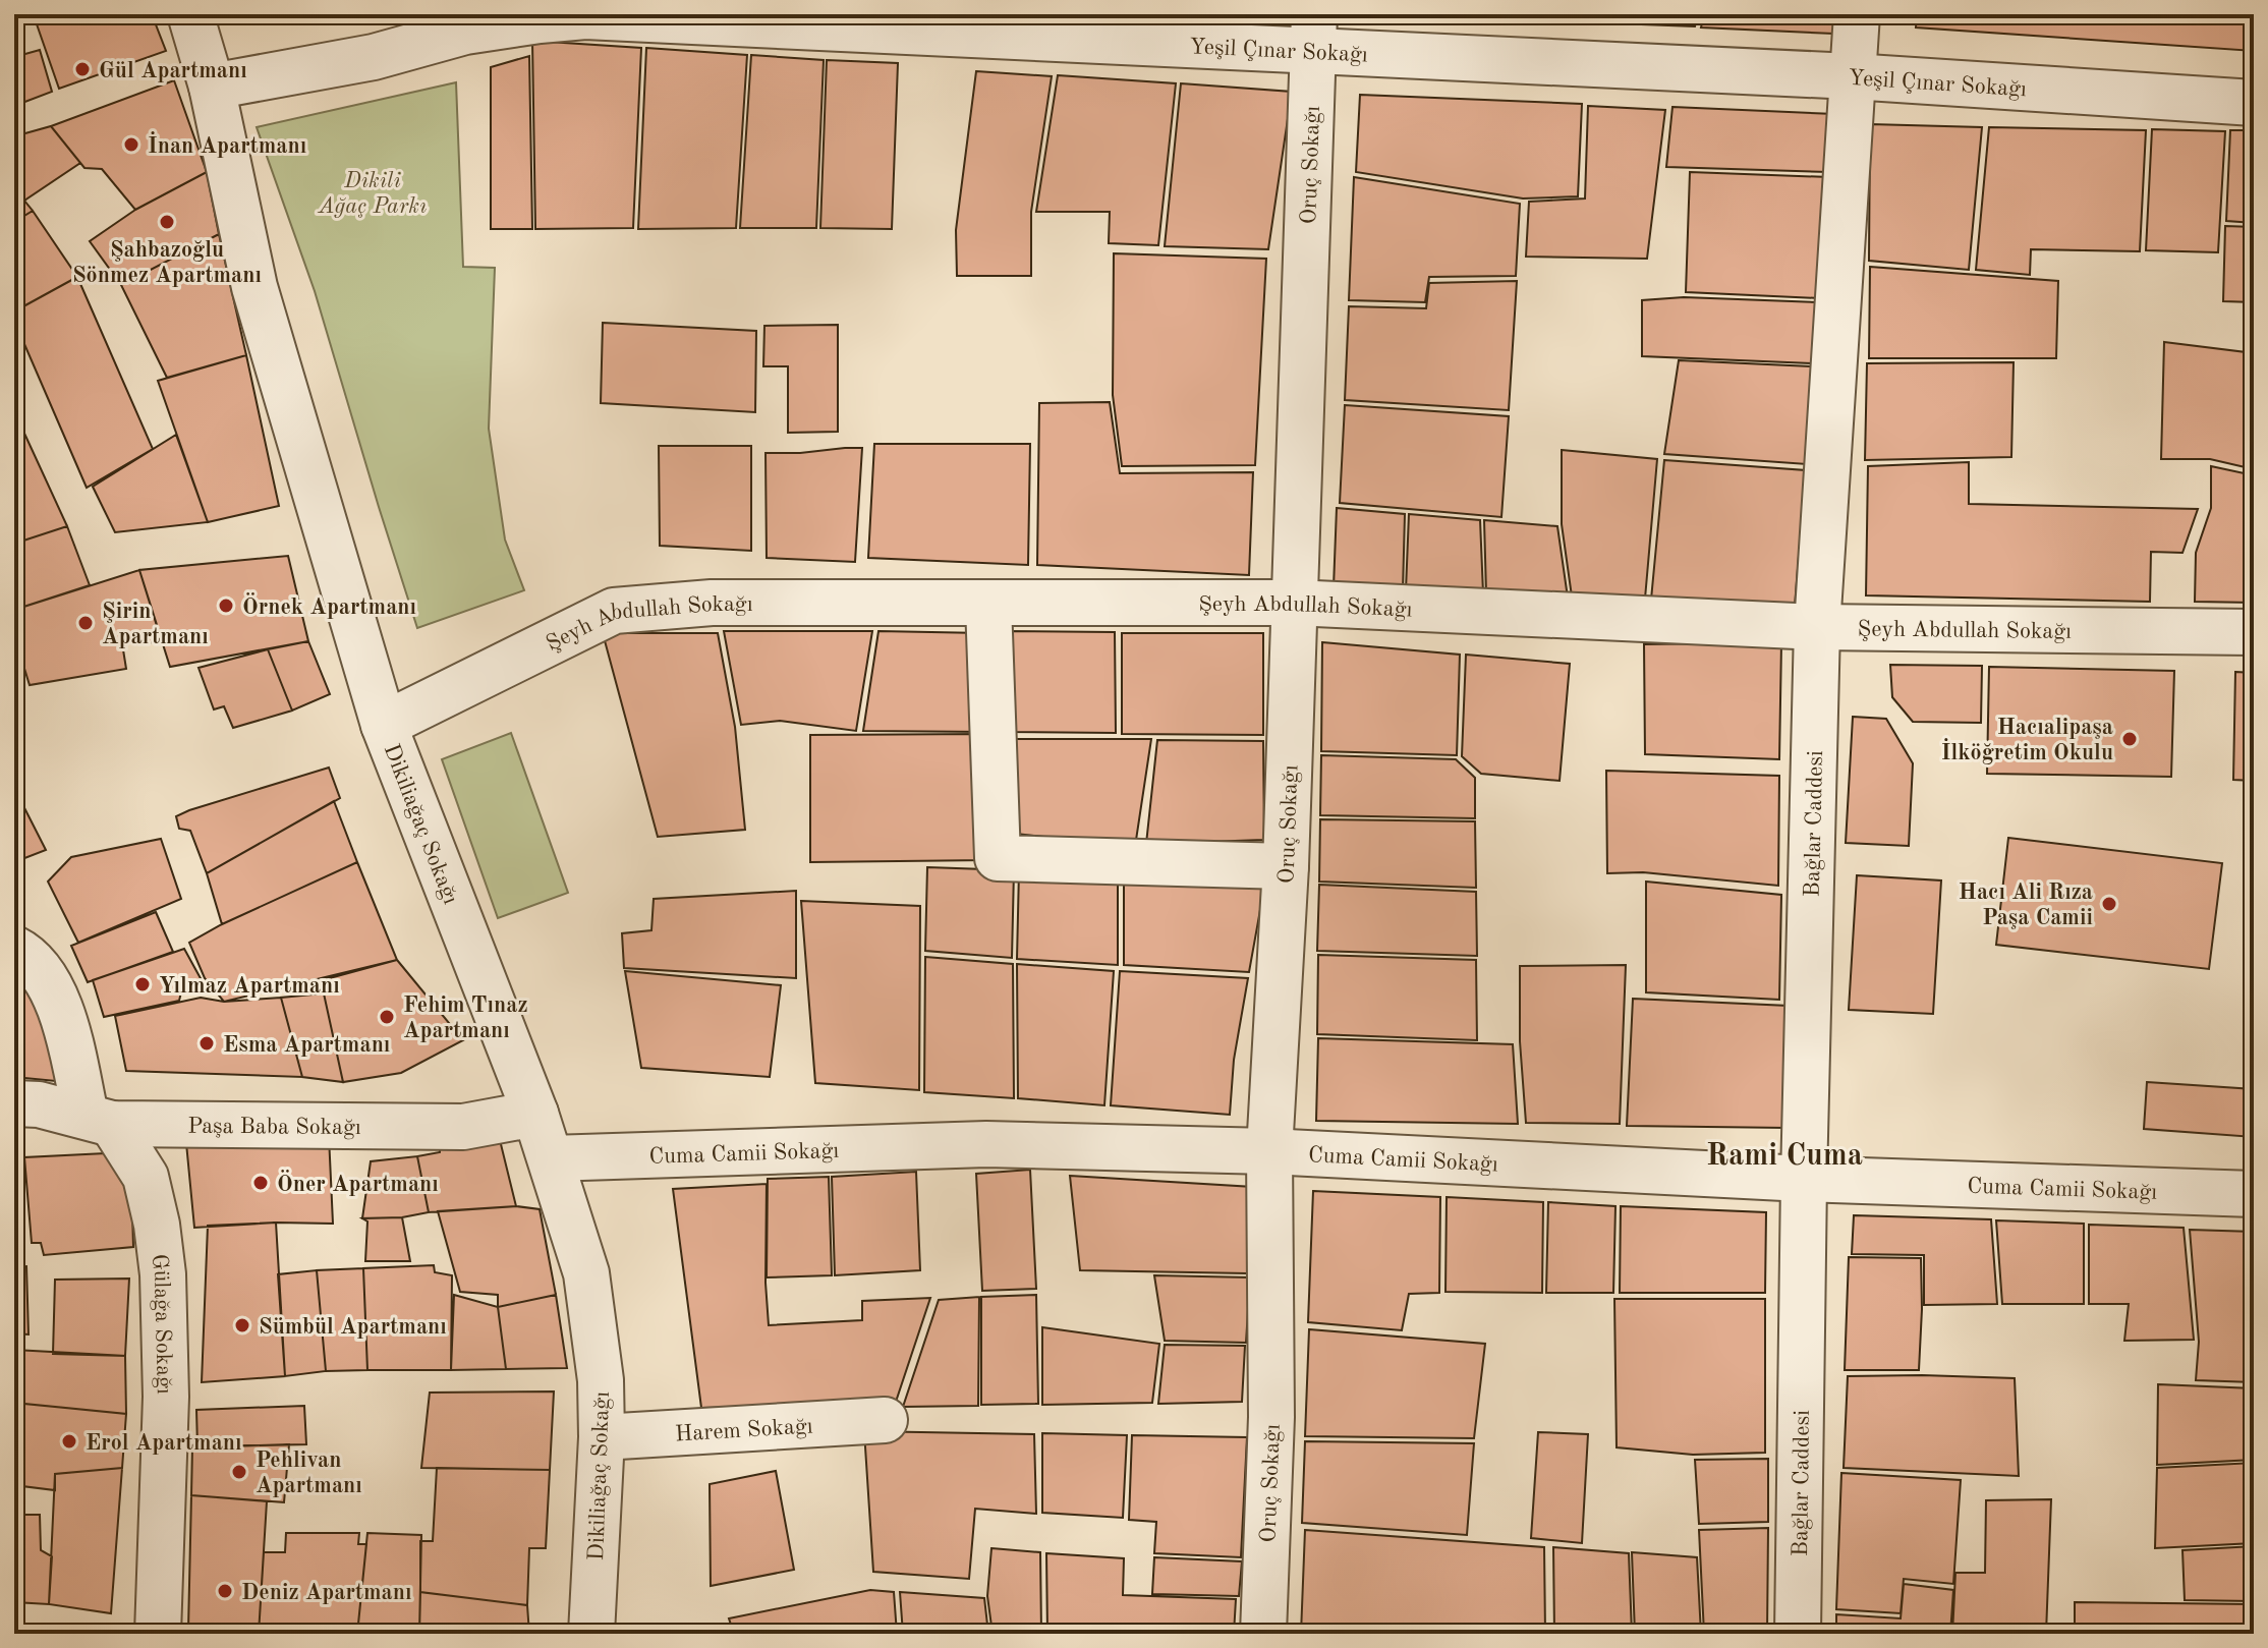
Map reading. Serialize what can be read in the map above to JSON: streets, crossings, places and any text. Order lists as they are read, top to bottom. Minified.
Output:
{"streets":{"street":["Yeşil Çınar Sokağı","Oruç Sokağı","Şeyh Abdullah Sokağı","Dikiliağaç Sokağı","Bağlar Caddesi","Paşa Baba Sokağı","Cuma Camii Sokağı","Gülağa Sokağı","Harem Sokağı"]},"crossings":[["Yeşil Çınar Sokağı","Oruç Sokağı"],["Yeşil Çınar Sokağı","Dikiliağaç Sokağı"],["Yeşil Çınar Sokağı","Bağlar Caddesi"],["Oruç Sokağı","Şeyh Abdullah Sokağı"],["Oruç Sokağı","Cuma Camii Sokağı"],["Şeyh Abdullah Sokağı","Dikiliağaç Sokağı"],["Şeyh Abdullah Sokağı","Bağlar Caddesi"],["Dikiliağaç Sokağı","Paşa Baba Sokağı"],["Dikiliağaç Sokağı","Cuma Camii Sokağı"],["Dikiliağaç Sokağı","Harem Sokağı"],["Bağlar Caddesi","Cuma Camii Sokağı"],["Paşa Baba Sokağı","Gülağa Sokağı"]],"districts":["Rami Cuma"],"parks":["Dikili Ağaç Parkı"],"places":["Gül Apartmanı","İnan Apartmanı","Şahbazoğlu Sönmez Apartmanı","Örnek Apartmanı","Şirin Apartmanı","Hacıalipaşa İlköğretim Okulu","Hacı Ali Rıza Paşa Camii","Yılmaz Apartmanı","Fehim Tınaz Apartmanı","Esma Apartmanı","Öner Apartmanı","Sümbül Apartmanı","Erol Apartmanı","Pehlivan Apartmanı","Deniz Apartmanı"]}
